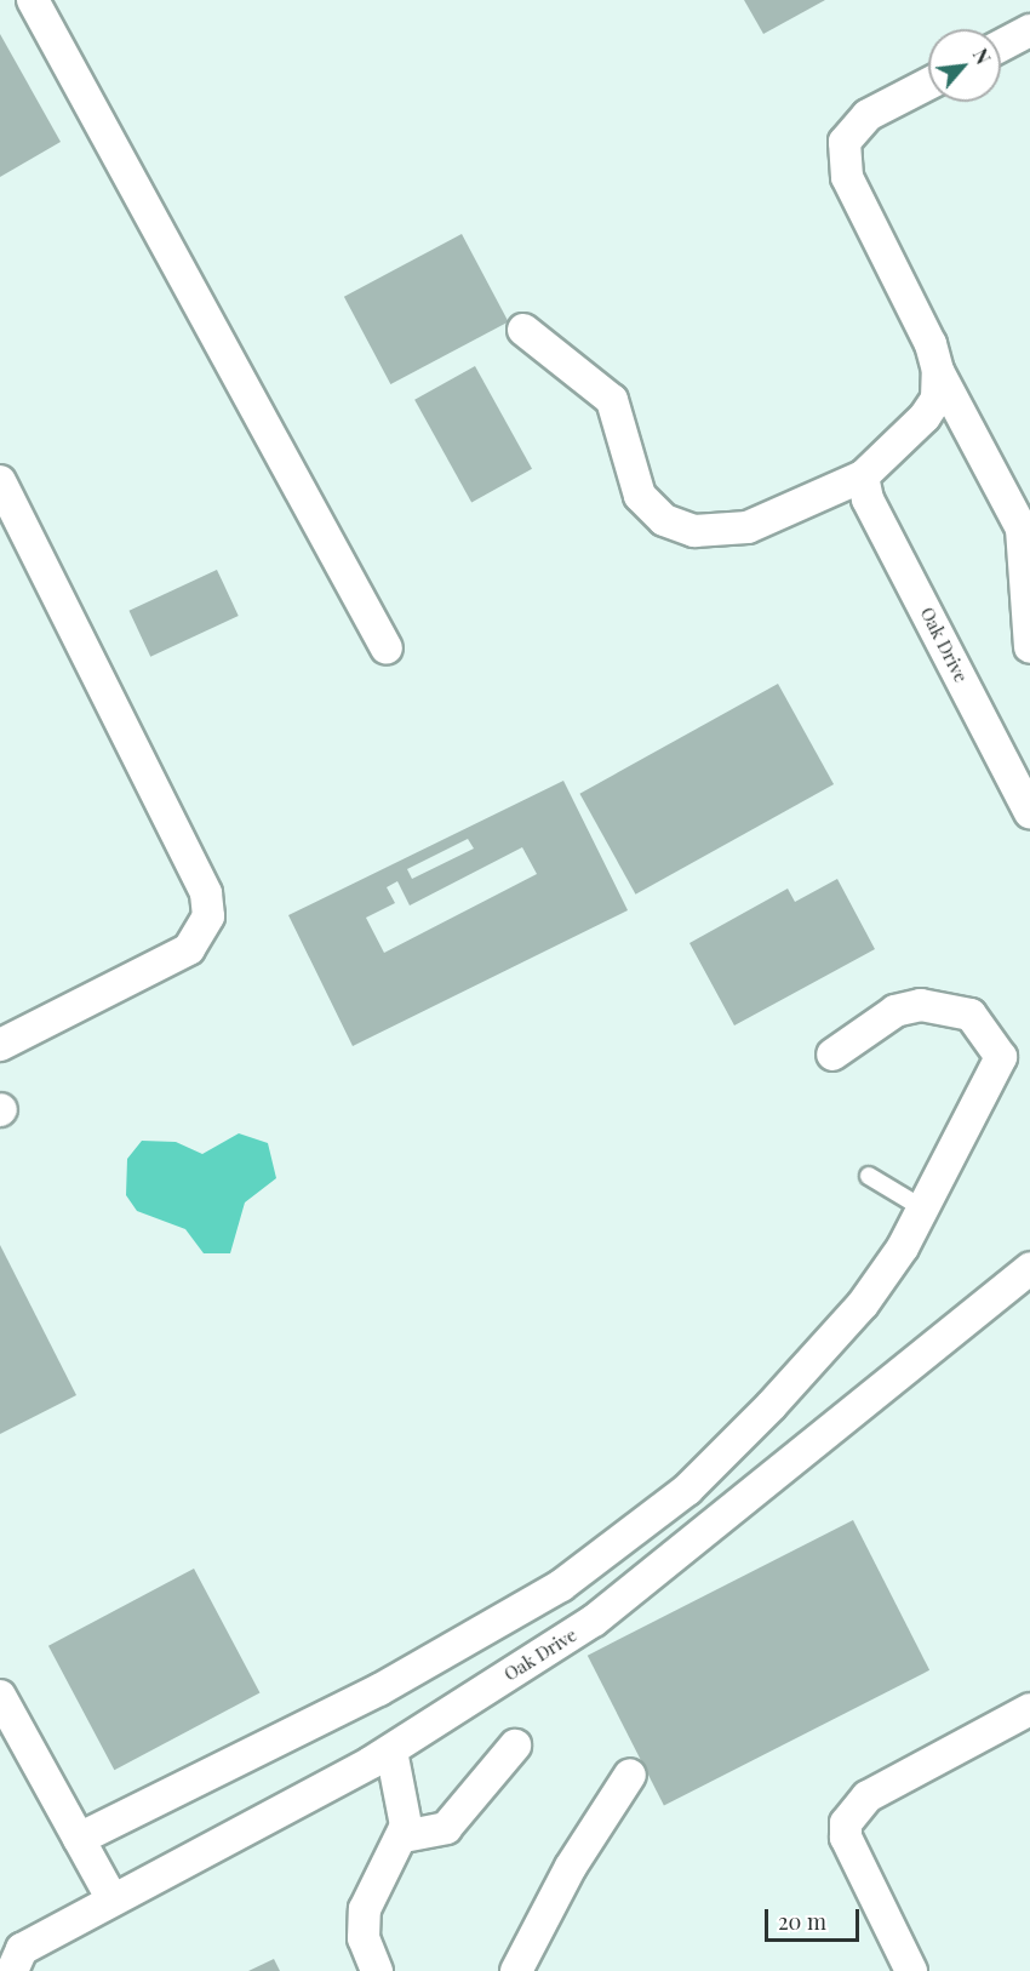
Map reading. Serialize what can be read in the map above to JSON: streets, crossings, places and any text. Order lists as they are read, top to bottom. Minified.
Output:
{"streets":{"street":["Oak Drive"]},"scale_bar":"20 m","north":"top right"}
